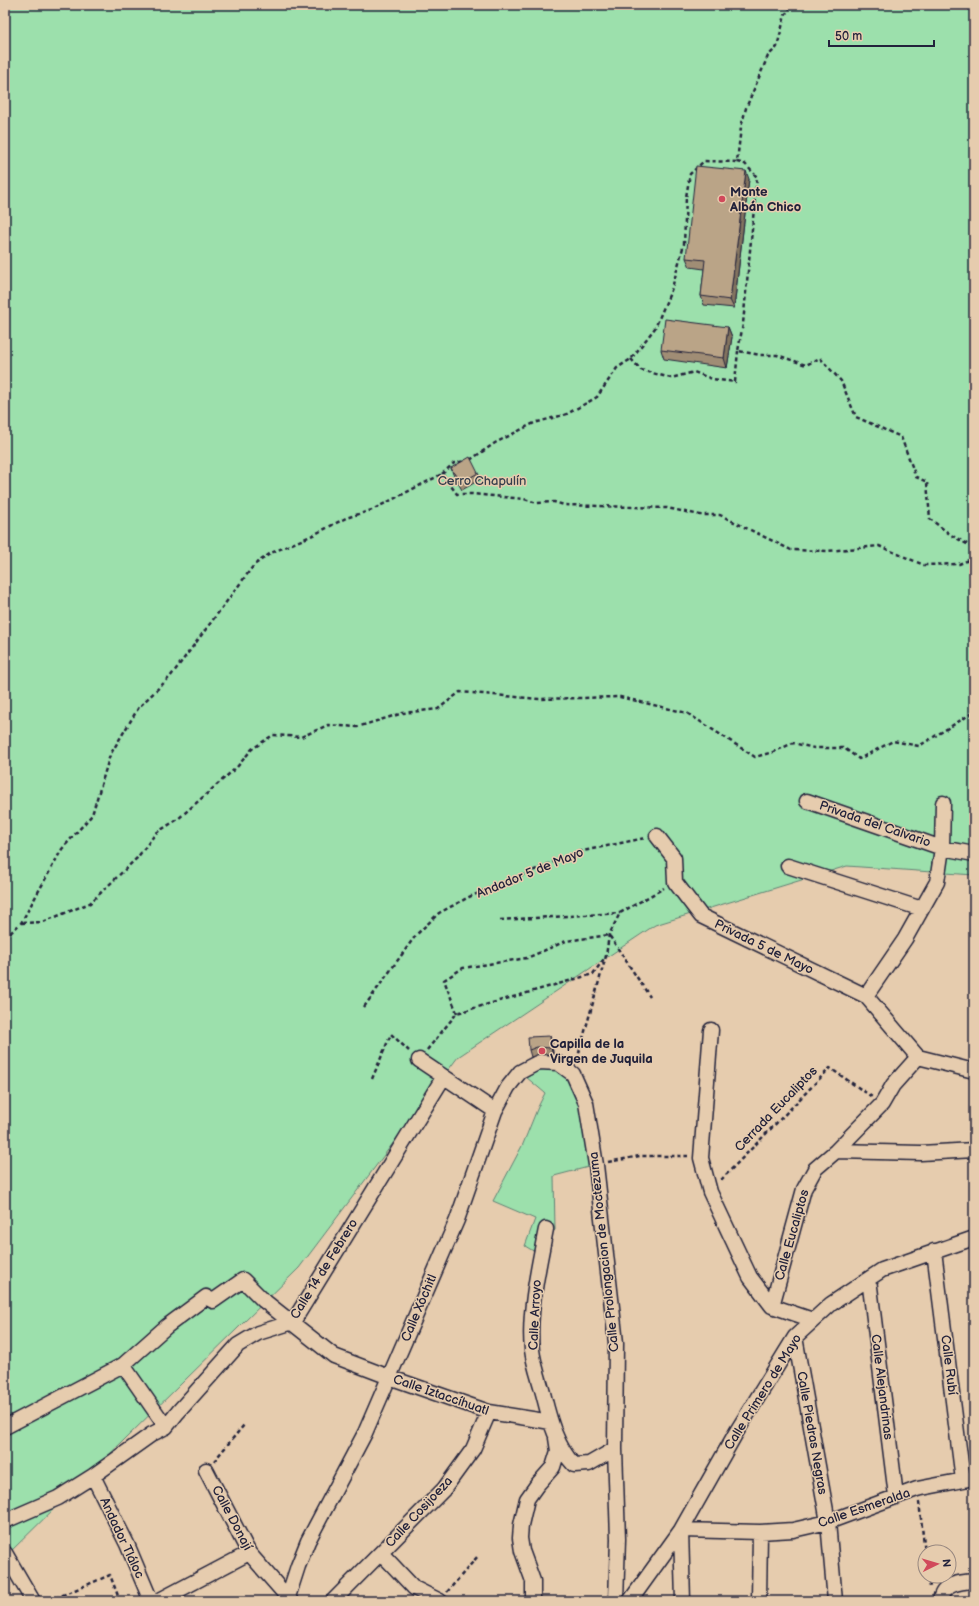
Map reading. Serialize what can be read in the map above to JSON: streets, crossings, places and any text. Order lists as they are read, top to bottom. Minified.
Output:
{"streets":{"street":["Privada del Calvario","Privada 5 de Mayo","Calle Eucaliptos","Calle Prolongacion de Moctezuma","Calle 14 de Febrero","Calle Xóchitl","Calle Arroyo","Calle Rubí","Calle Alejandrinas","Calle Primero de Mayo","Calle Iztaccíhuatl","Calle Piedras Negras","Calle Esmeralda","Calle Cosijoeza","Calle Donají","Andador Tláloc"],"path":["Andador 5 de Mayo","Cerrada Eucaliptos"]},"crossings":[["Cerrada Eucaliptos","Calle Eucaliptos"],["Calle Prolongacion de Moctezuma","Calle Xóchitl"],["Calle 14 de Febrero","Calle Iztaccíhuatl"],["Calle 14 de Febrero","Andador Tláloc"],["Calle Xóchitl","Calle Iztaccíhuatl"],["Calle Xóchitl","Calle Donají"],["Calle Arroyo","Calle Iztaccíhuatl"],["Calle Rubí","Calle Primero de Mayo"],["Calle Rubí","Calle Esmeralda"],["Calle Alejandrinas","Calle Primero de Mayo"],["Calle Alejandrinas","Calle Esmeralda"],["Calle Primero de Mayo","Calle Piedras Negras"],["Calle Primero de Mayo","Calle Esmeralda"],["Calle Iztaccíhuatl","Calle Cosijoeza"],["Calle Piedras Negras","Calle Esmeralda"]],"parks":["Cerro Chapulín"],"places":["Monte Albán Chico","Capilla de la Virgen de Juquila"],"scale_bar":"50 m","north":"right"}
